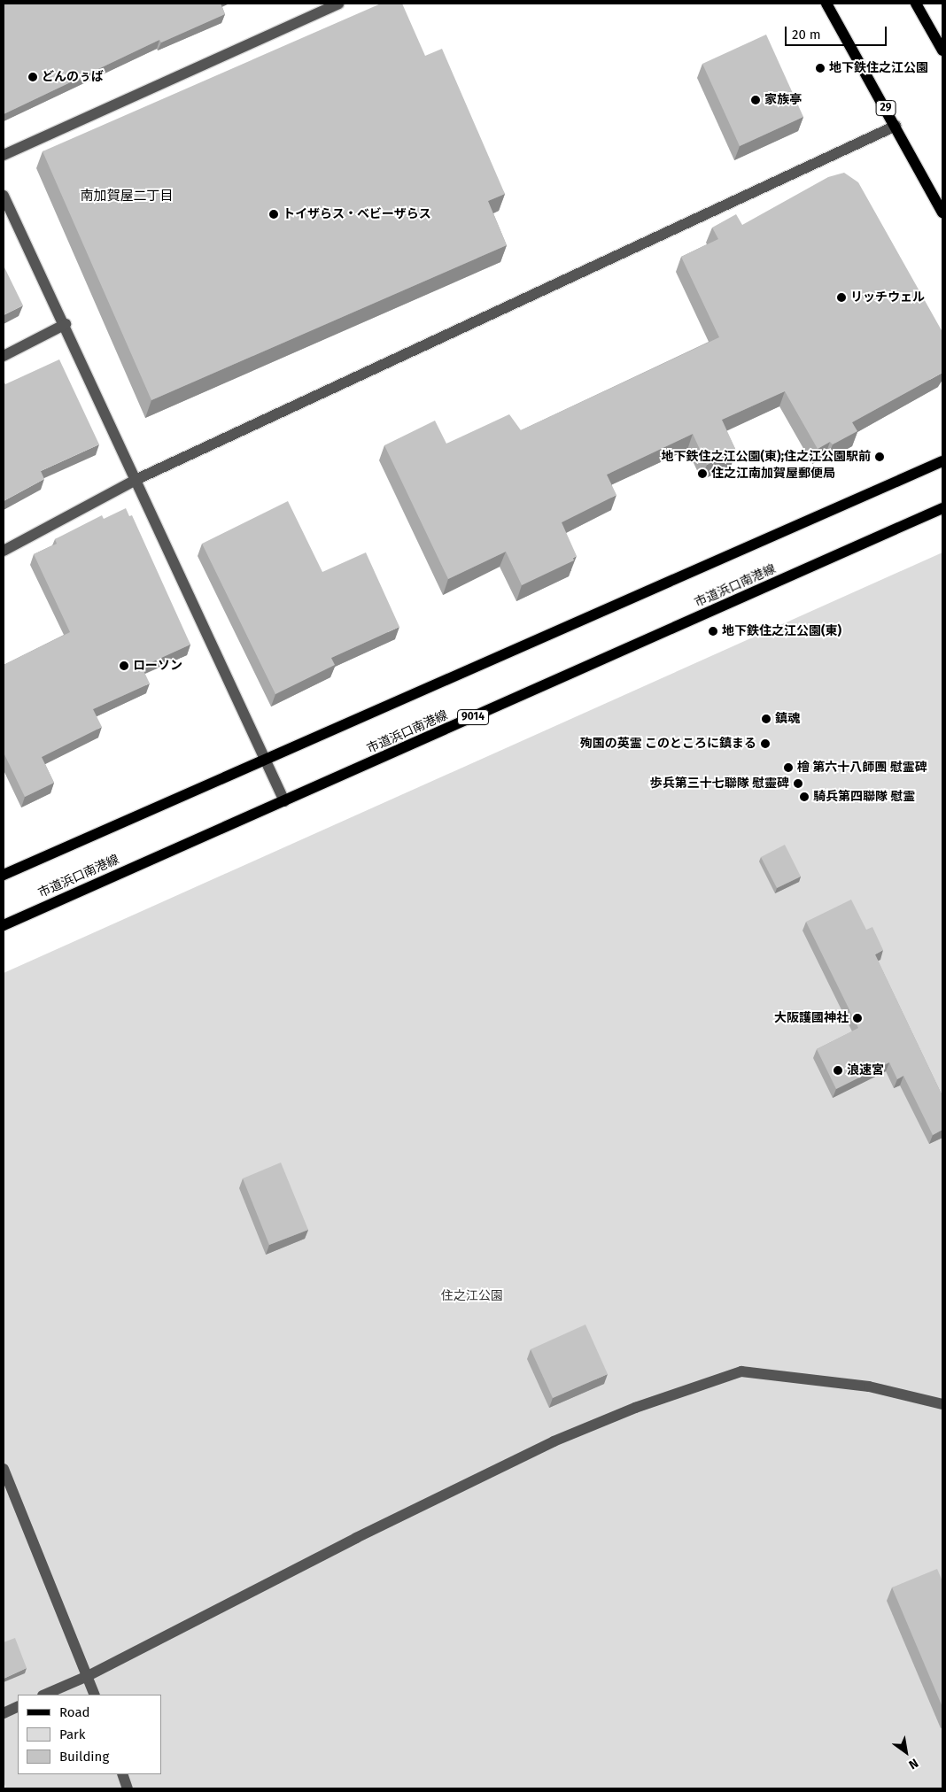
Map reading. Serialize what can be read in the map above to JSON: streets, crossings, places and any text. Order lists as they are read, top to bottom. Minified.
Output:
{"streets":{"main road":["29","市道浜口南港線","9014"]},"districts":["南加賀屋二丁目"],"parks":["住之江公園"],"places":["地下鉄住之江公園","どんのぅば","家族亭","トイザらス・ベビーザらス","リッチウェル","地下鉄住之江公園(東);住之江公園駅前","住之江南加賀屋郵便局","地下鉄住之江公園(東)","ローソン","鎮魂","殉国の英霊 このところに鎮まる","檜 第六十八師團 慰霊碑","歩兵第三十七聯隊 慰靈碑","騎兵第四聯隊 慰霊","大阪護國神社","浪速宮"],"legend":["Road","Park","Building"],"scale_bar":"20 m","north":"bottom right"}
